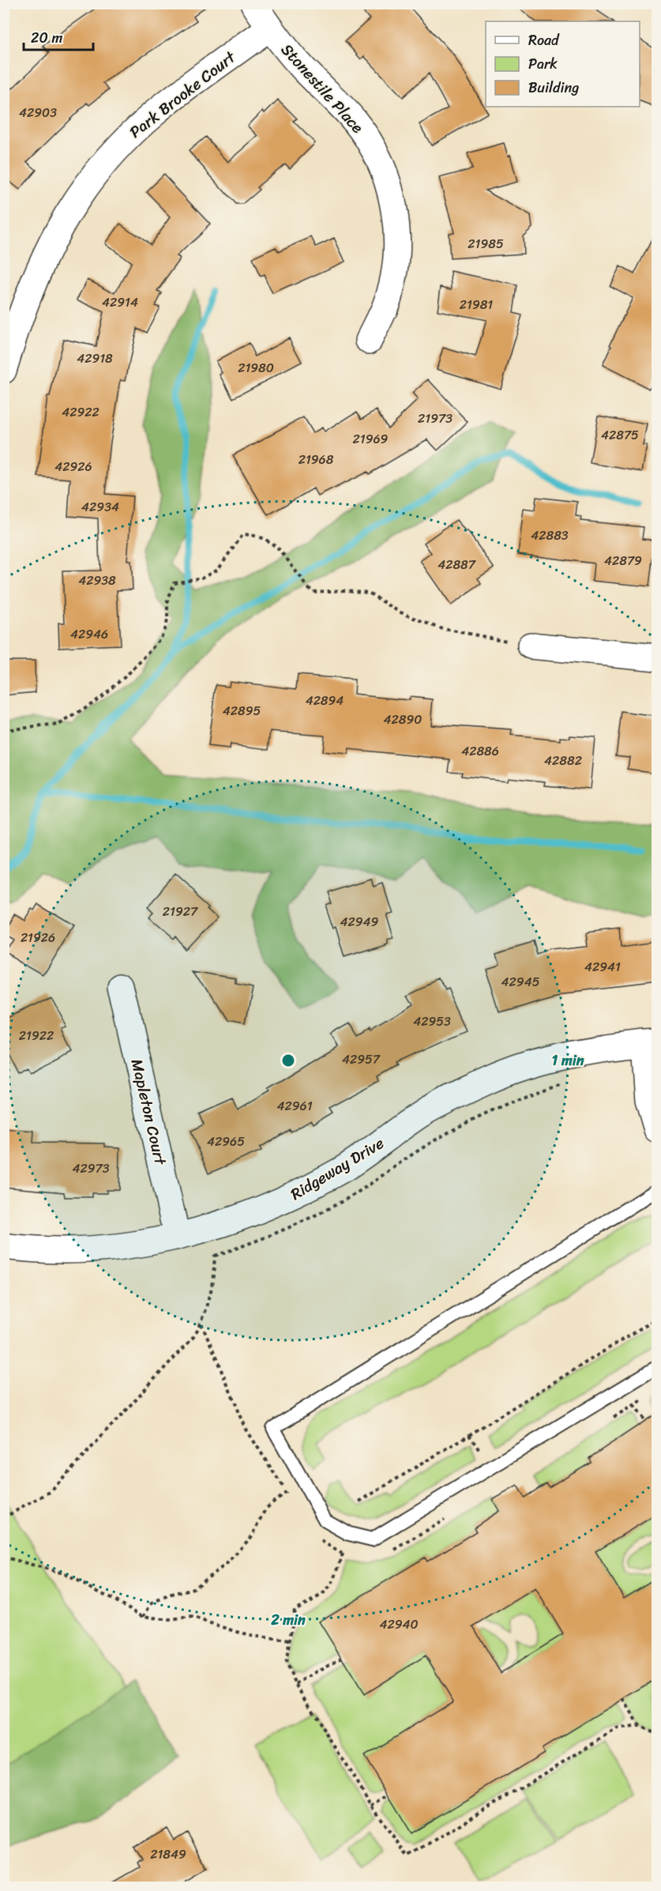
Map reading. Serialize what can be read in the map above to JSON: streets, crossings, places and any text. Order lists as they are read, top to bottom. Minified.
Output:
{"streets":{"street":["Stonestile Place","Park Brooke Court","Mapleton Court","Ridgeway Drive"]},"crossings":[["Stonestile Place","Park Brooke Court"],["Mapleton Court","Ridgeway Drive"]],"house_numbers":["42903","21985","42914","21981","42918","21980","42922","21973","42875","21969","21968","42926","42934","42883","42879","42887","42938","42946","42894","42895","42890","42886","42882","21927","42949","21926","42941","42945","42953","21922","42957","42961","42965","42973","42940","21849"],"legend":["Road","Park","Building"],"scale_bar":"20 m","rings":["1 min","2 min"]}
